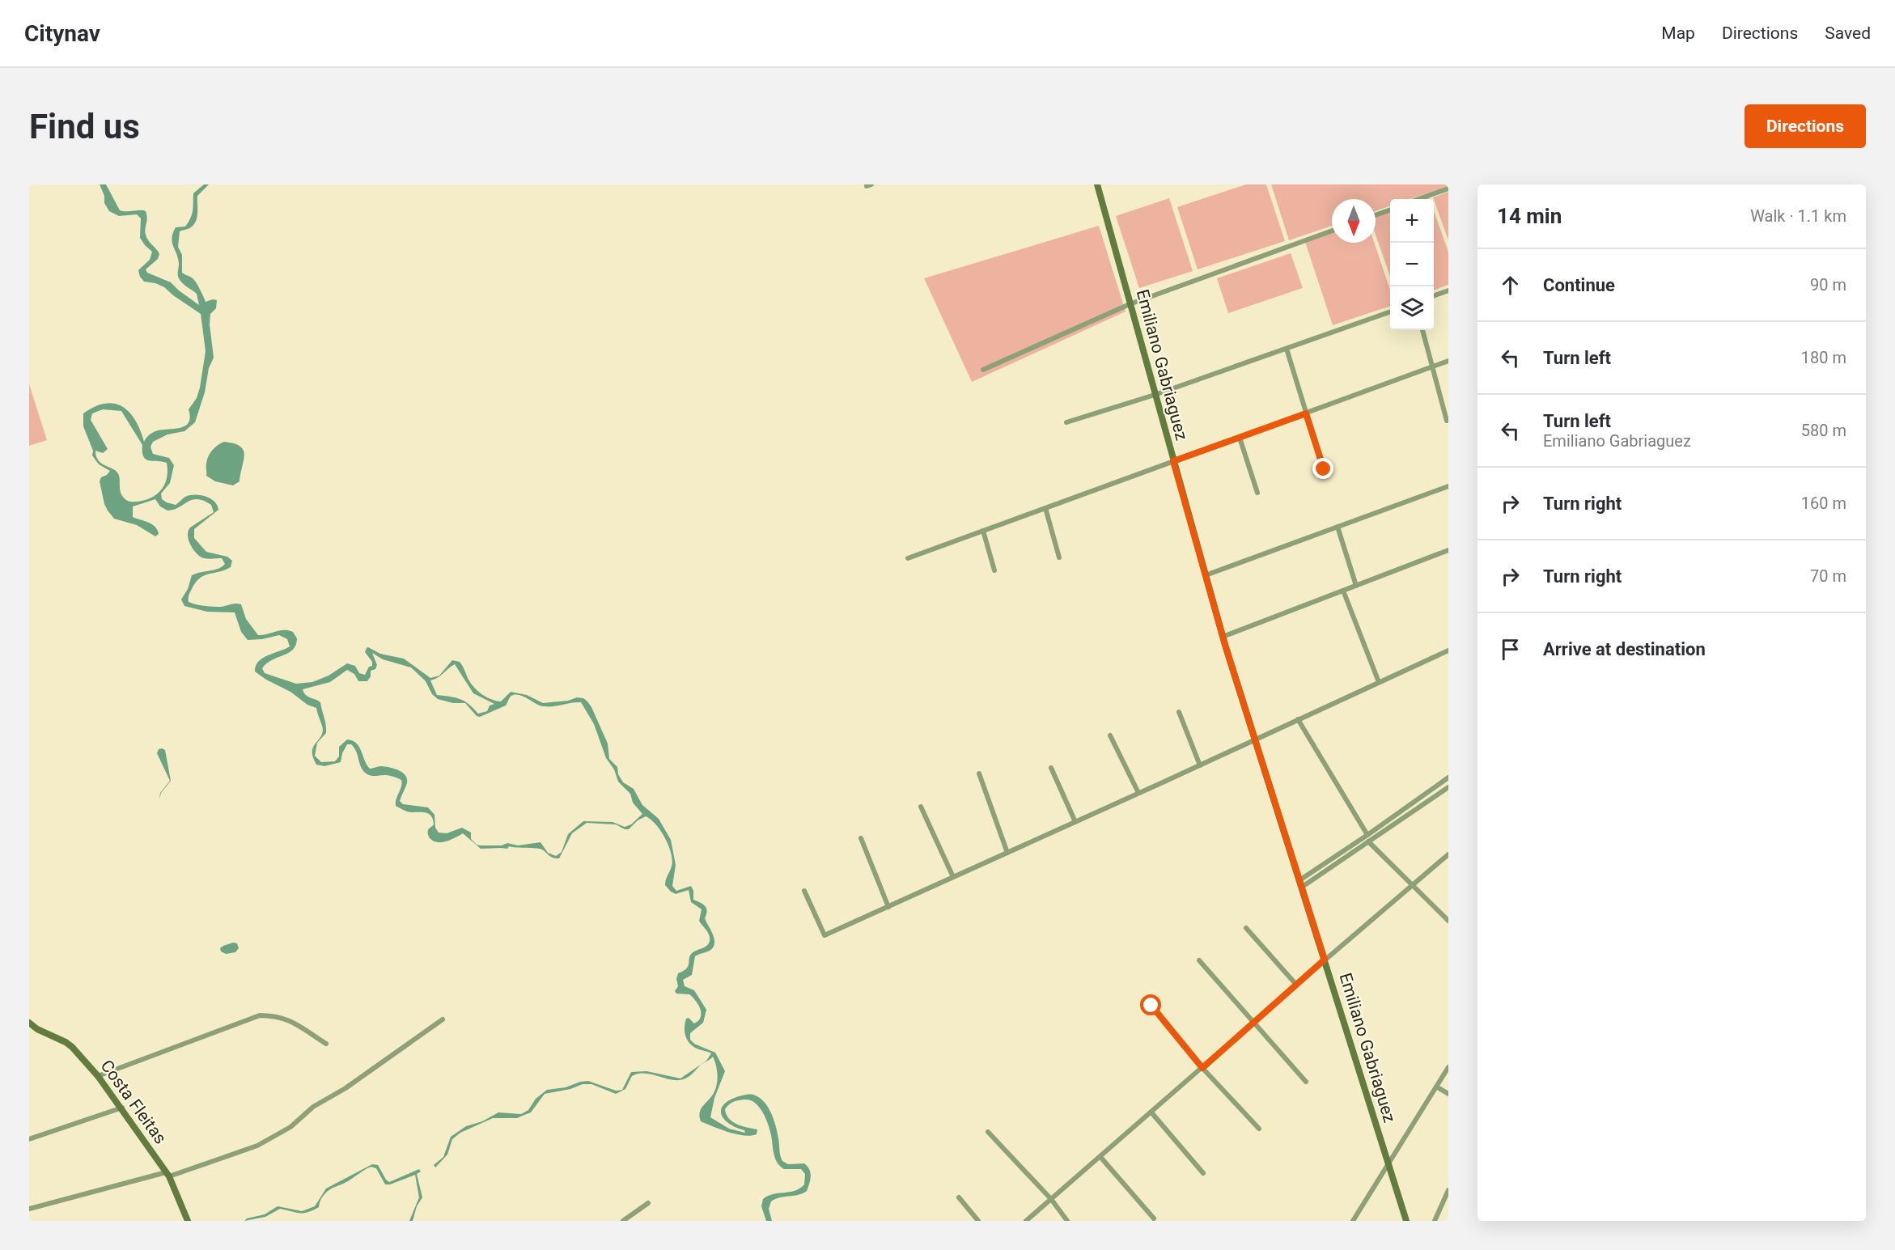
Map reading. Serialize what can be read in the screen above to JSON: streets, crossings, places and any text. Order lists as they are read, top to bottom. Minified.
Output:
{"streets":{"main road":["Emiliano Gabriaguez","Costa Fleitas"]},"north":"bottom","page":{"header":"Citynav","nav":["Map","Directions","Saved"],"buttons":"Directions","title":"Find us","heading":["14 min","Walk · 1.1 km"],"map_buttons":["+","−"],"list":[["Continue","90 m"],["Turn left","180 m"],["Turn left","Emiliano Gabriaguez","580 m"],["Turn right","160 m"],["Turn right","70 m"],"Arrive at destination"]}}
